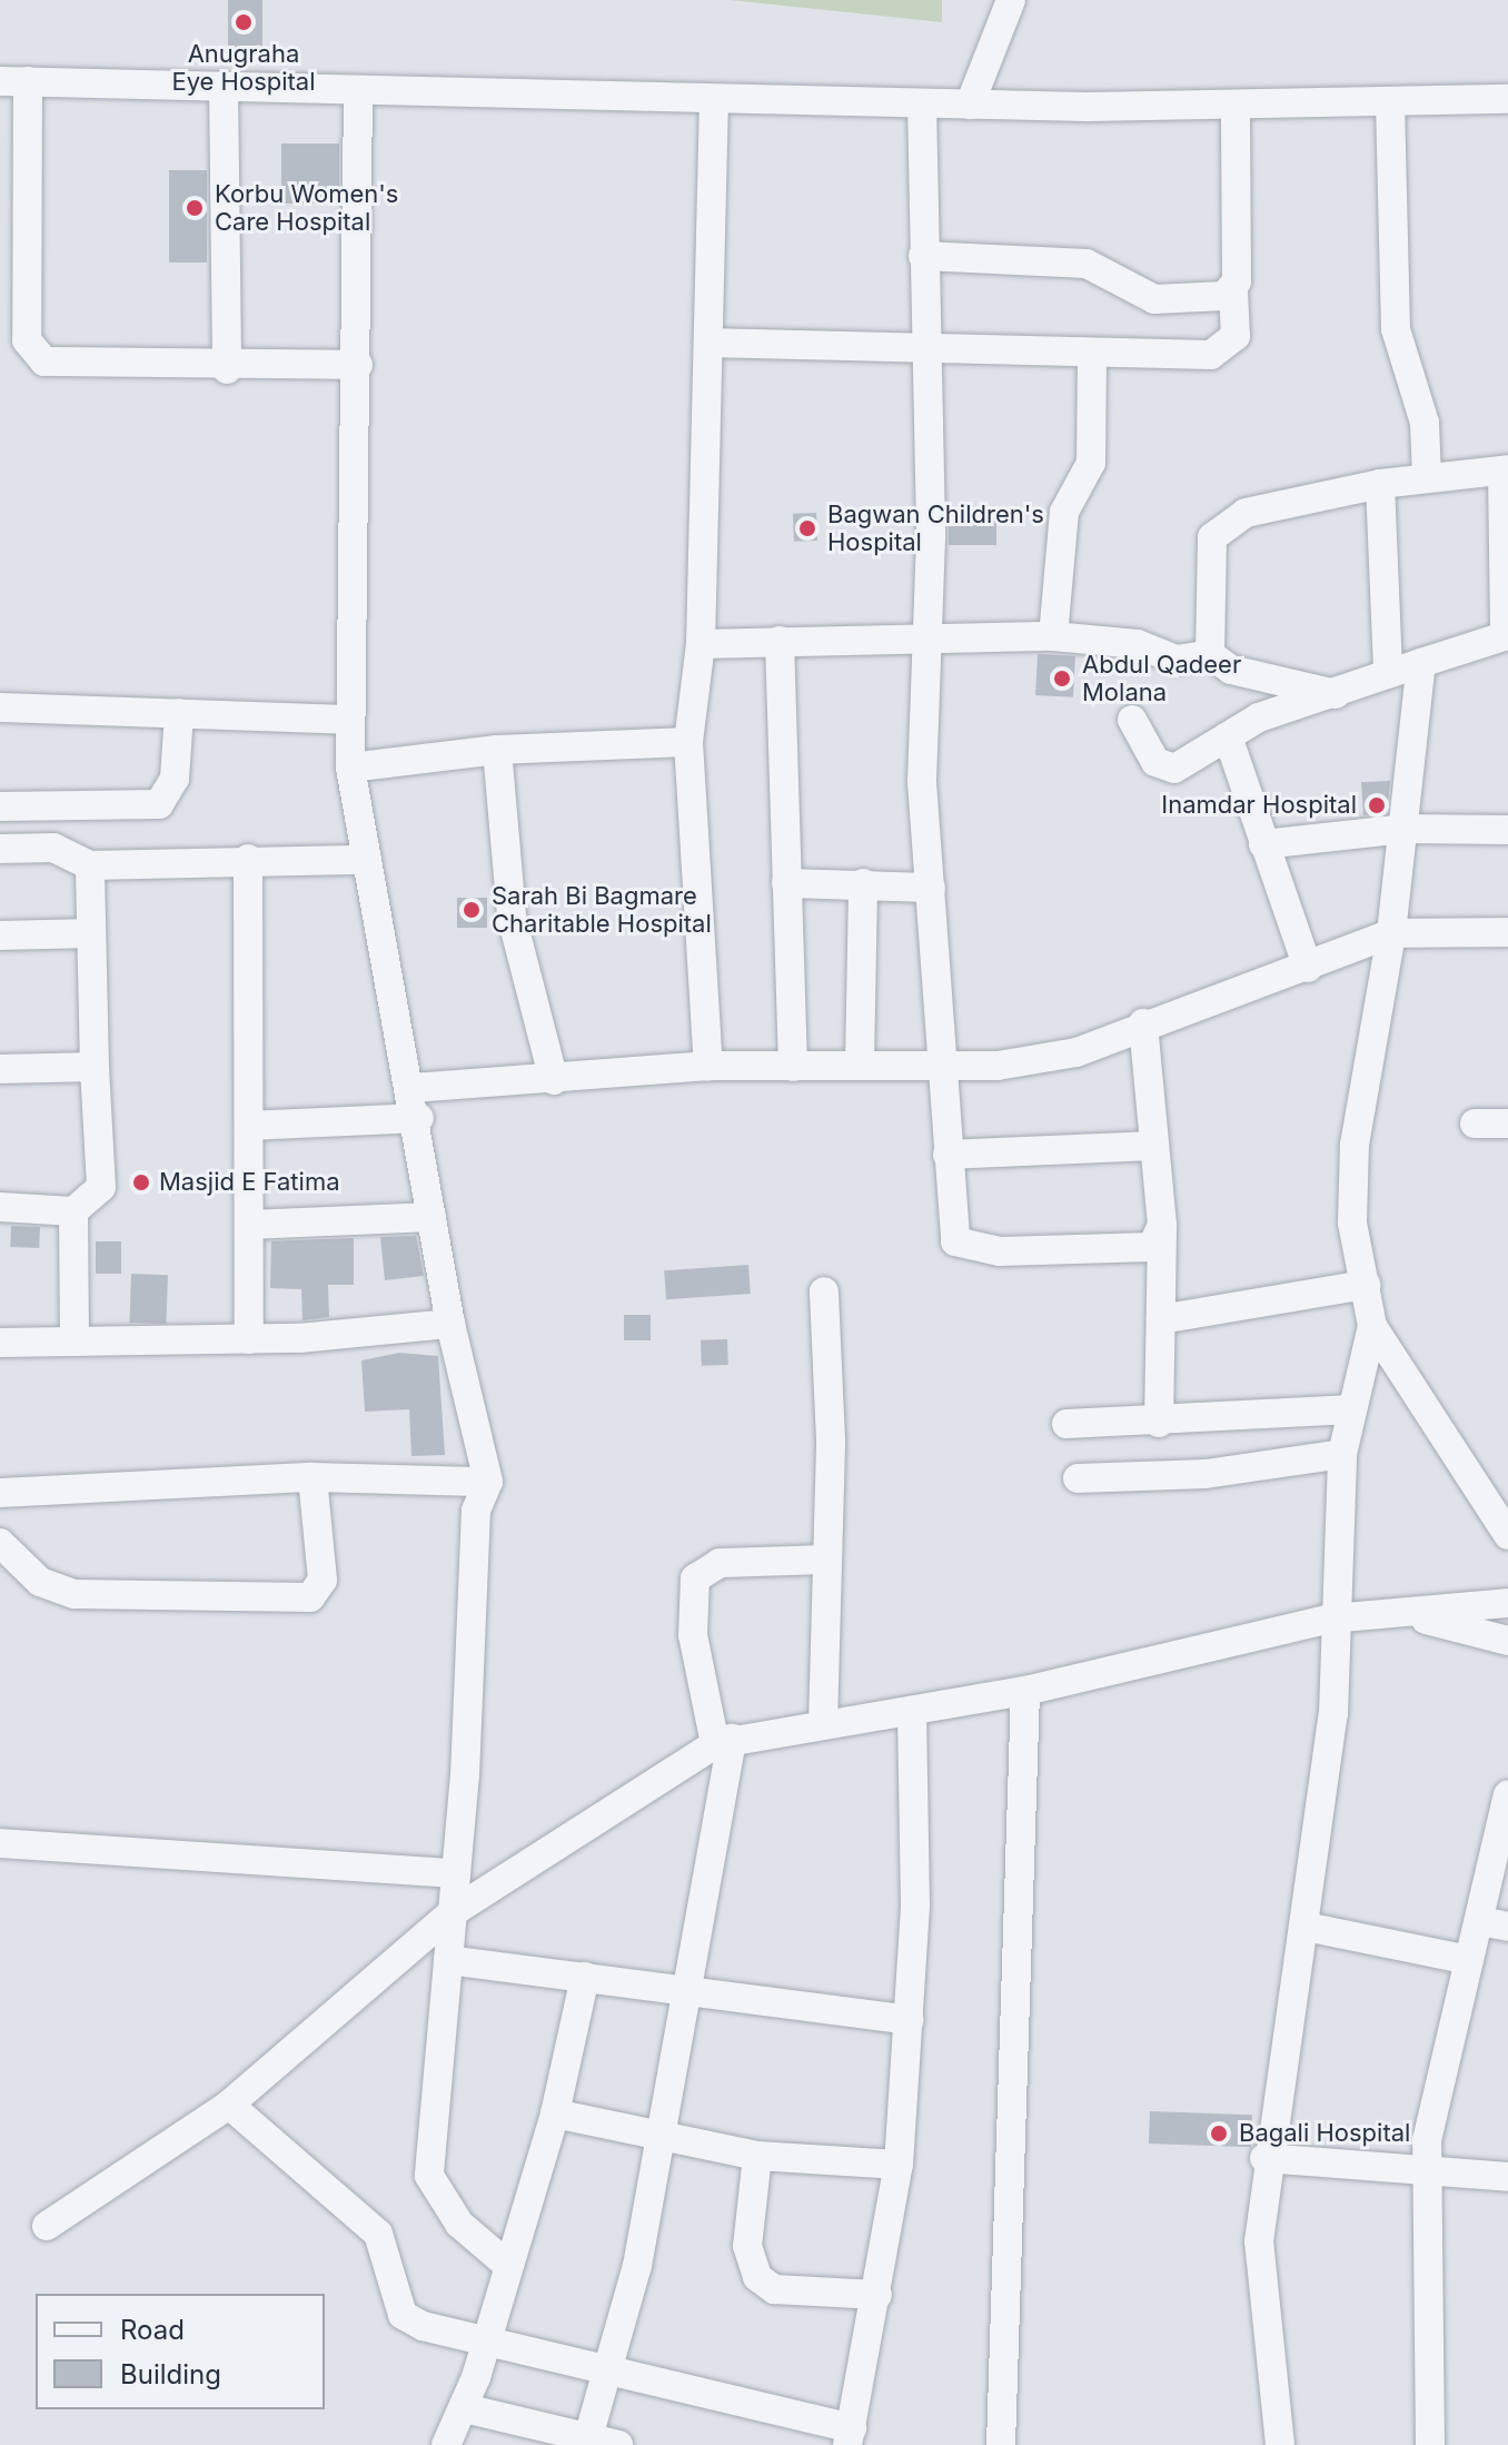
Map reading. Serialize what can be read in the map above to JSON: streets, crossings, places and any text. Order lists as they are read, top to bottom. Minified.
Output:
{"places":["Anugraha Eye Hospital","Korbu Women's Care Hospital","Bagwan Children's Hospital","Abdul Qadeer Molana","Inamdar Hospital","Sarah Bi Bagmare Charitable Hospital","Masjid E Fatima","Bagali Hospital"],"legend":["Road","Building"]}
